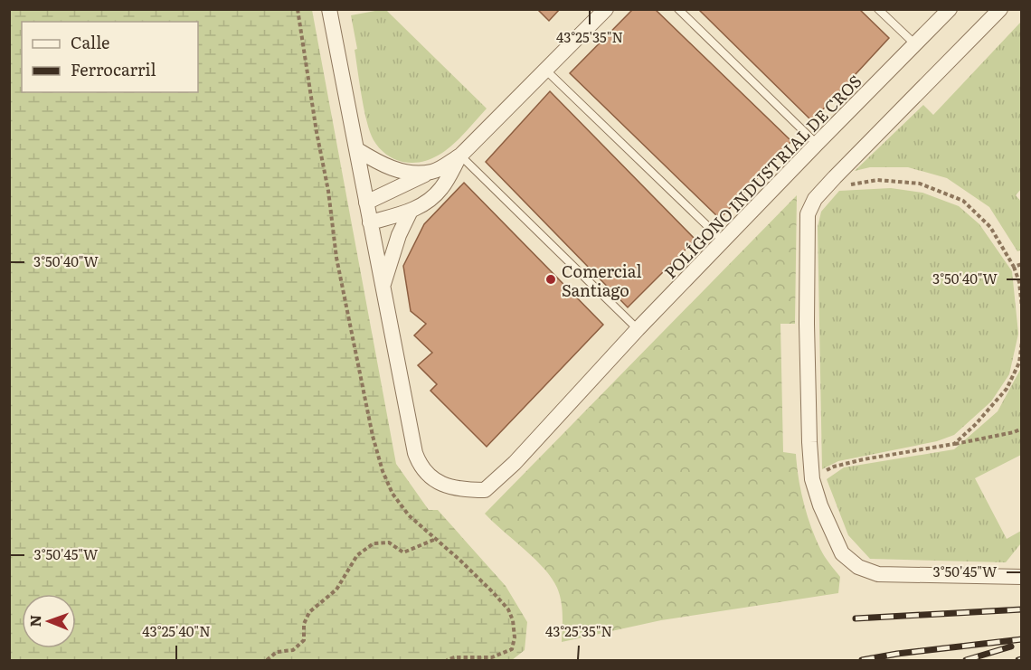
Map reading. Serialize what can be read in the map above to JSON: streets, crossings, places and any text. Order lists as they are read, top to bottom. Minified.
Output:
{"streets":{"street":["POLÍGONO INDUSTRIAL DE CROS"]},"places":["Comercial Santiago"],"legend":["Calle","Ferrocarril"],"north":"left","coordinates":["43°25'35\"N","3°50'40\"W","3°50'45\"W","43°25'40\"N"]}
